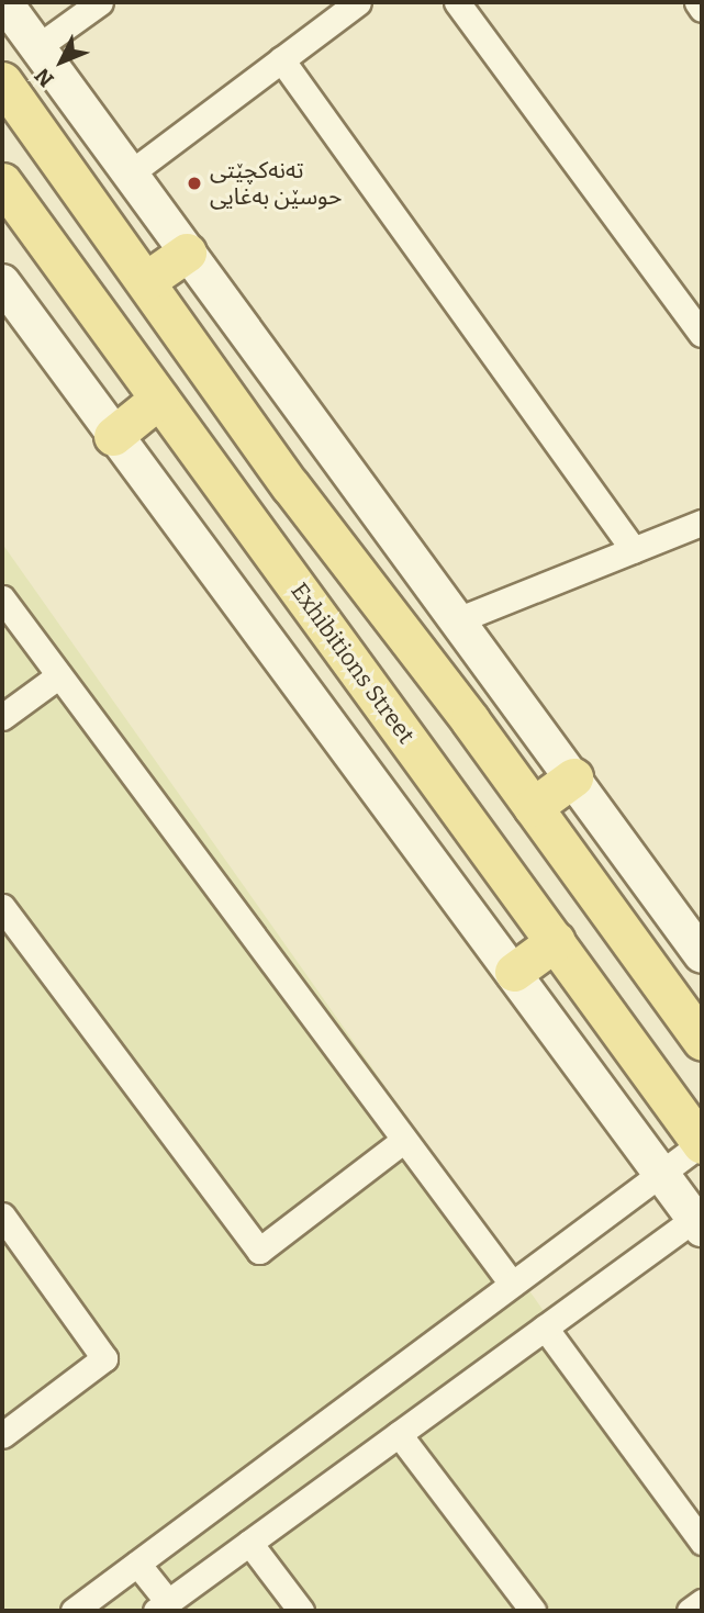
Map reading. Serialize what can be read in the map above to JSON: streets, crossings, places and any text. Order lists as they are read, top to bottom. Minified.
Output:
{"streets":{"main road":["Exhibitions Street"]},"places":["تەنەکچێتی حوسێن بەغایی"],"north":"bottom left"}
